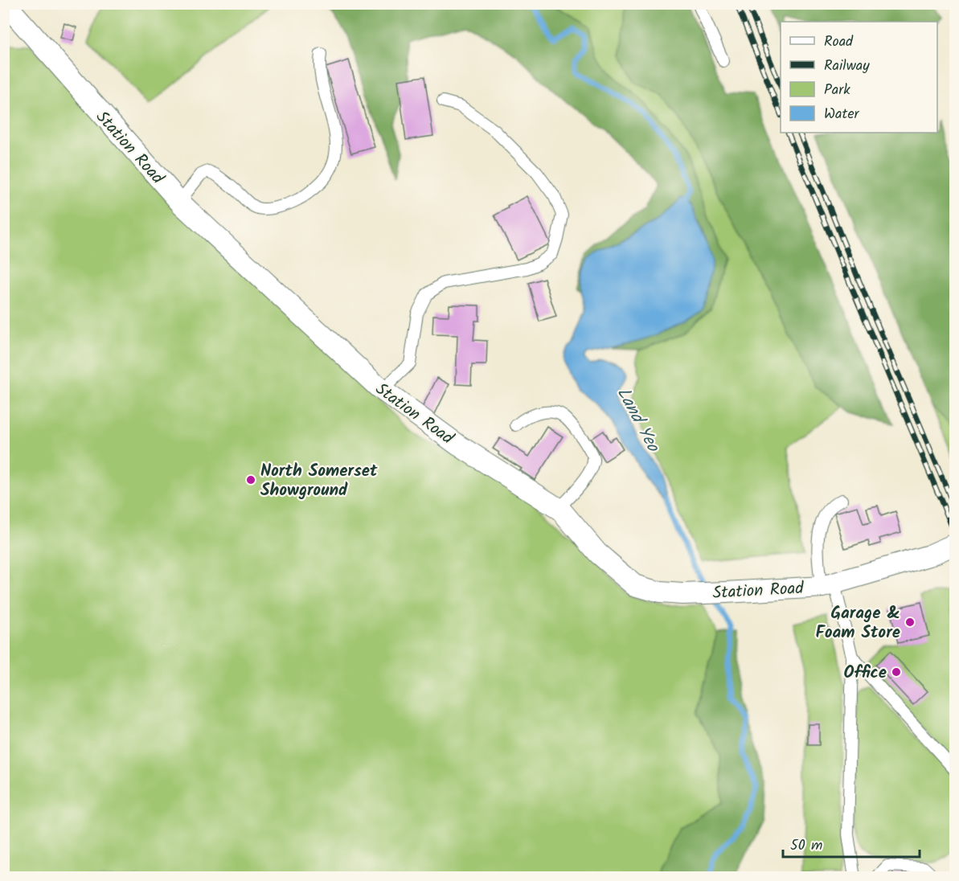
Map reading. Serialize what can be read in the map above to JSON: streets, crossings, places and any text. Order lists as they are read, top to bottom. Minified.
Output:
{"streets":{"street":["Station Road"]},"water":["Land Yeo"],"places":["North Somerset Showground","Garage & Foam Store","Office"],"legend":["Road","Railway","Park","Water"],"scale_bar":"50 m"}
